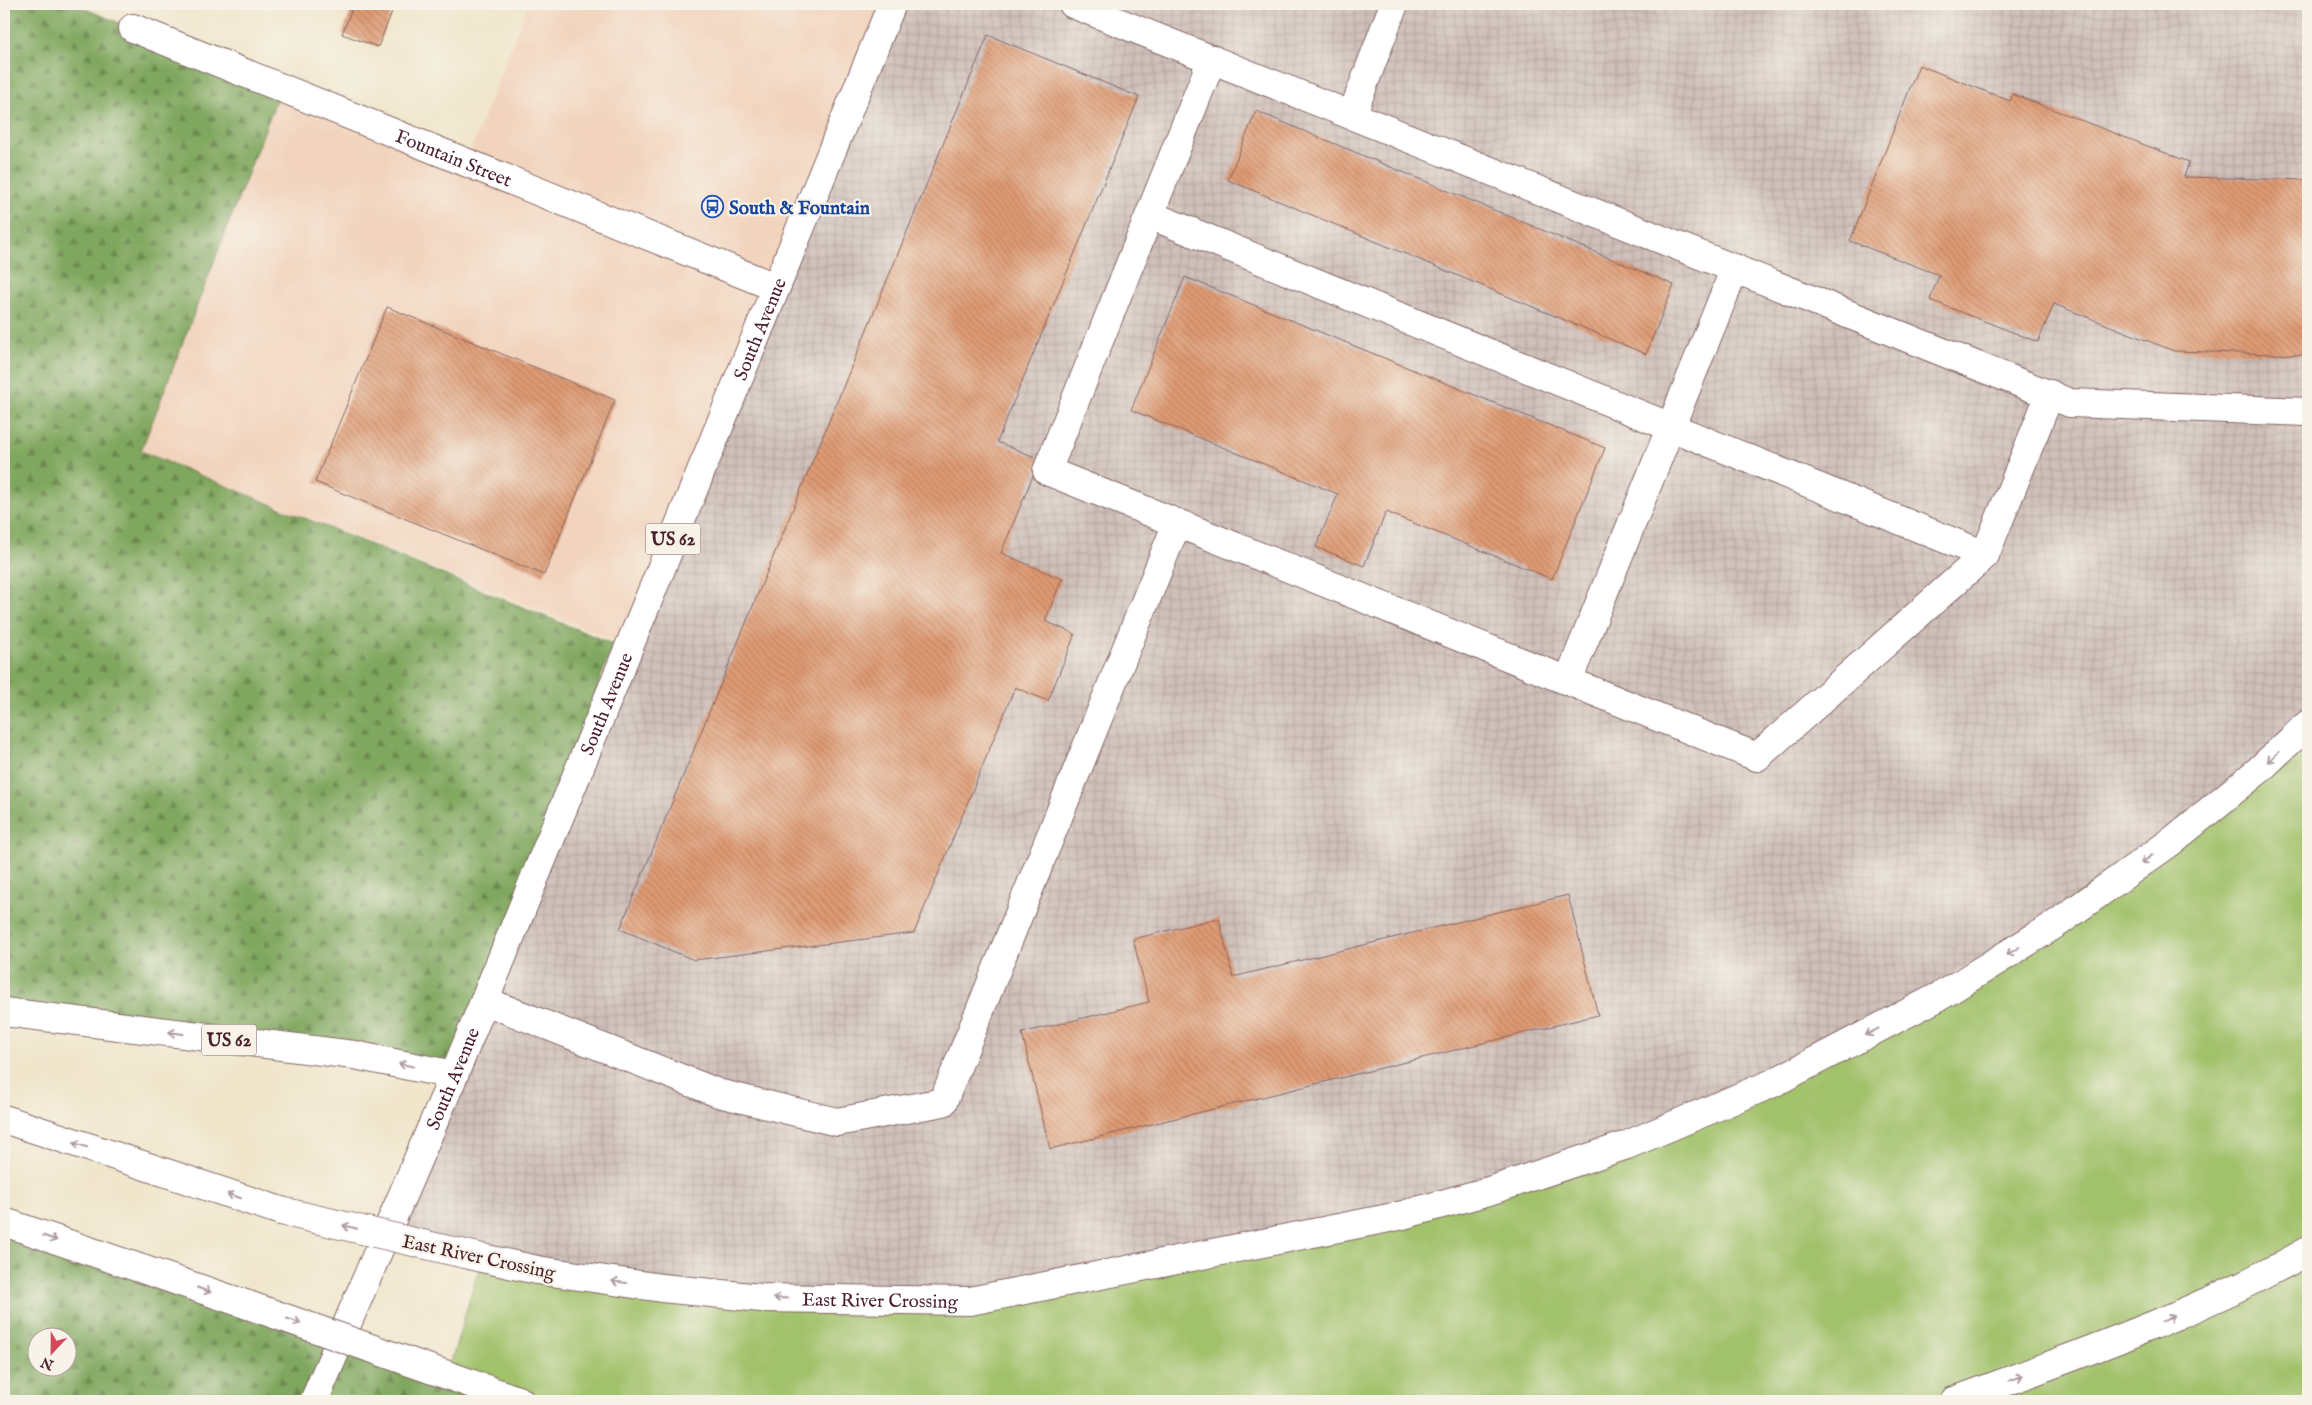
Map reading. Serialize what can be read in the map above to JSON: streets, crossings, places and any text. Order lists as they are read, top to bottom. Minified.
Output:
{"streets":{"main road":["Fountain Street","South Avenue","US 62","East River Crossing"]},"crossings":[["Fountain Street","South Avenue"],["South Avenue","US 62"]],"one_way":["East River Crossing"],"places":{"bus stop":["South & Fountain"]},"north":"bottom"}
